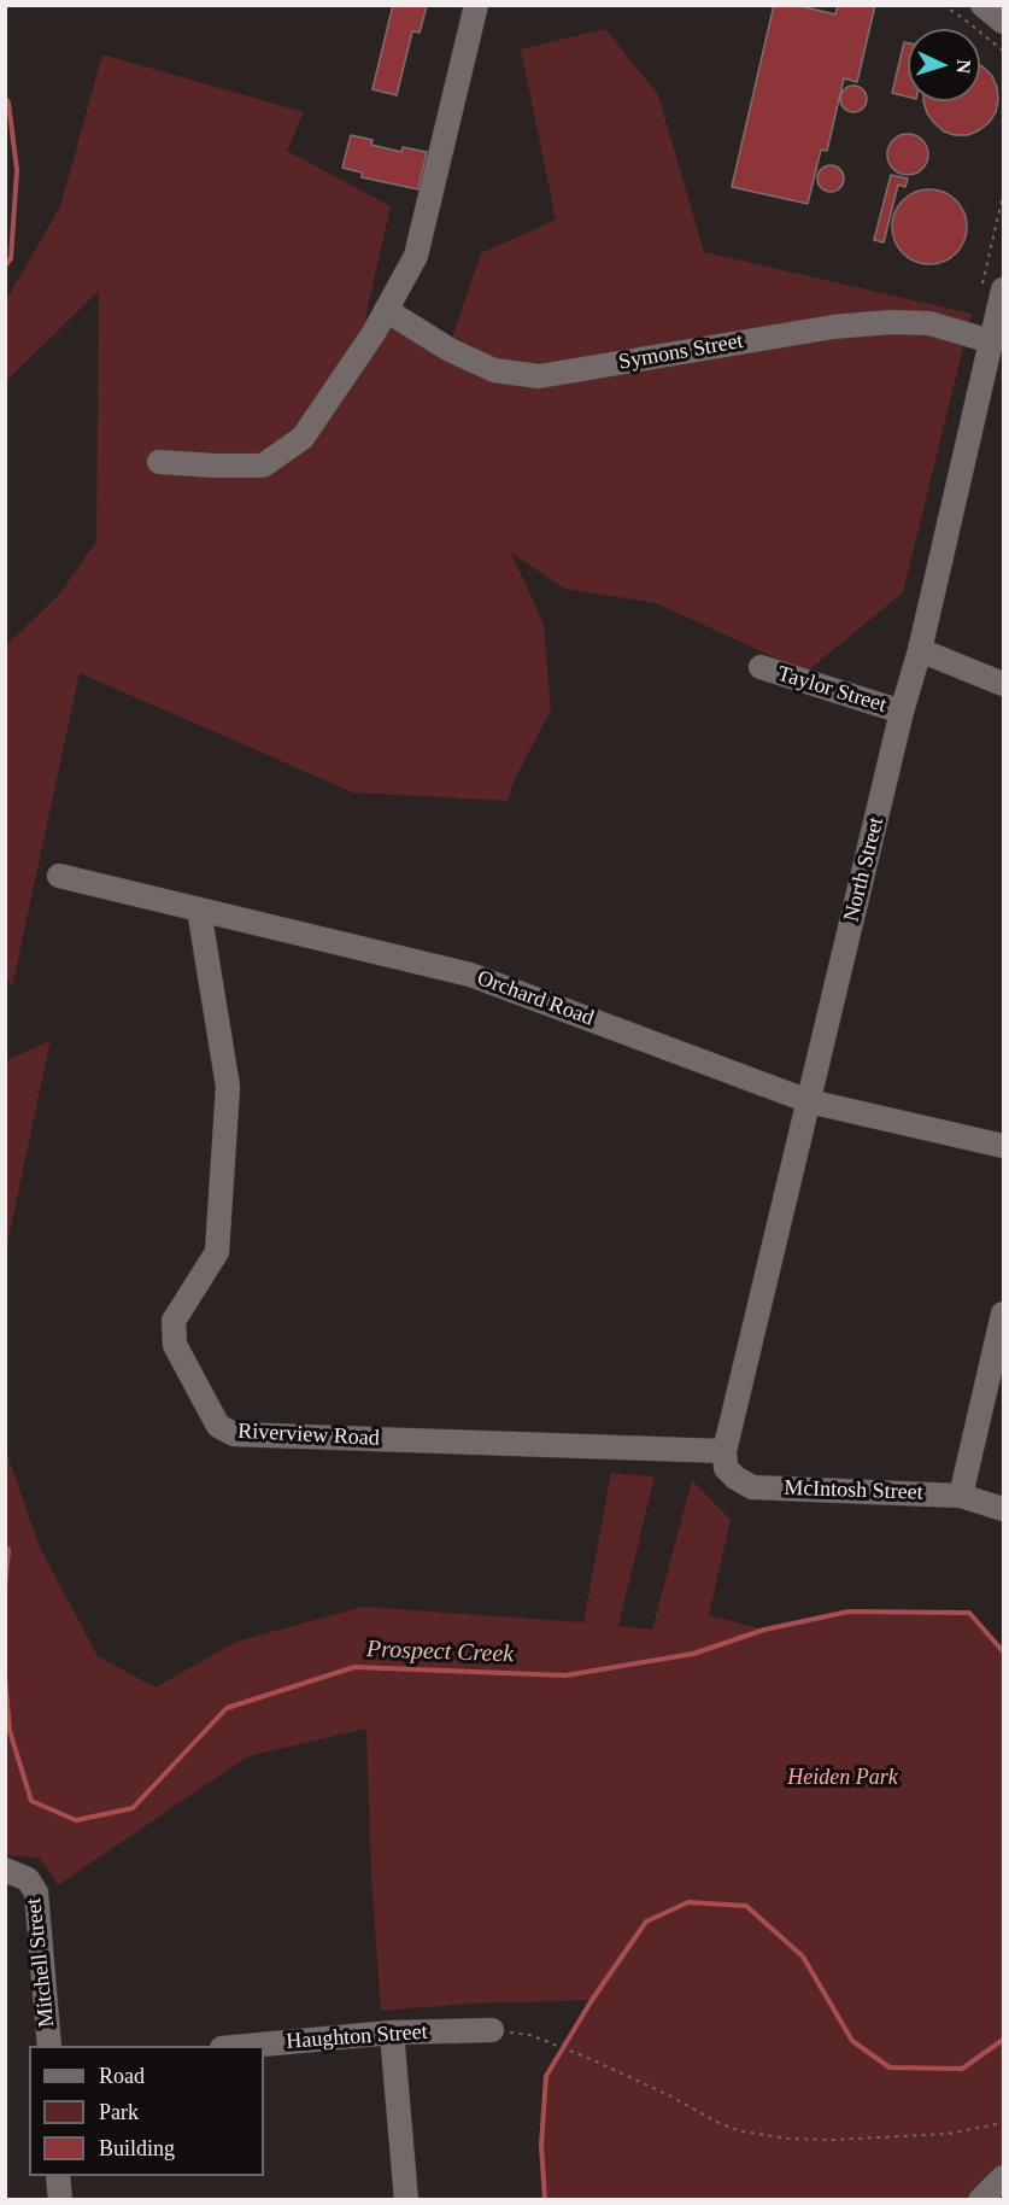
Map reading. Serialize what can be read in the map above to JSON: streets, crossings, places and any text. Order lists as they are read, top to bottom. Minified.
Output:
{"streets":{"street":["Symons Street","Taylor Street","North Street","Orchard Road","Riverview Road","McIntosh Street","Mitchell Street","Haughton Street"]},"crossings":[["Symons Street","North Street"],["Taylor Street","North Street"],["North Street","Orchard Road"],["North Street","Riverview Road"],["North Street","McIntosh Street"],["Orchard Road","Riverview Road"],["Riverview Road","McIntosh Street"]],"water":["Prospect Creek"],"parks":["Heiden Park"],"legend":["Road","Park","Building"],"north":"right"}
